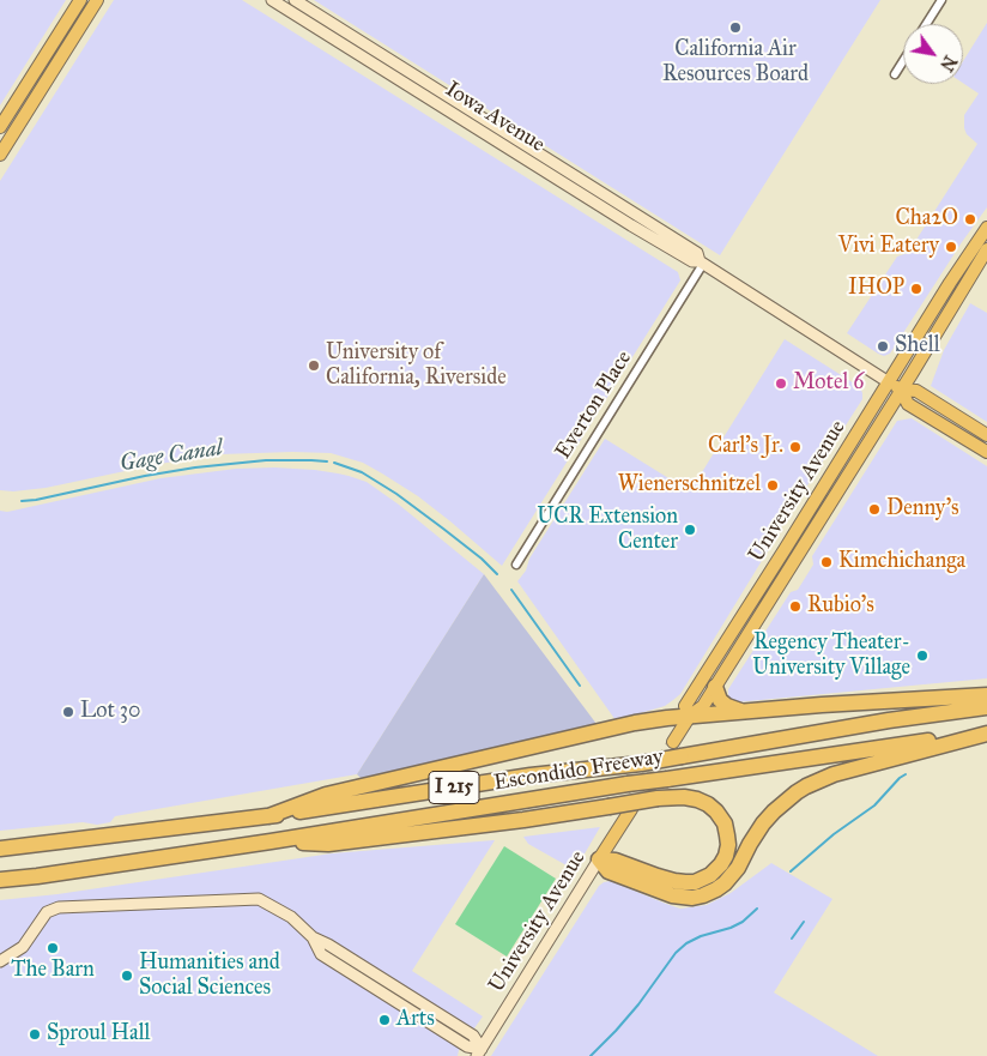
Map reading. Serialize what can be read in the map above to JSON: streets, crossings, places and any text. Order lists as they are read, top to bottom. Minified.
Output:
{"streets":{"highway":["Escondido Freeway","I 215"],"main road":["Iowa Avenue","University Avenue"],"street":["Everton Place"]},"crossings":[["Iowa Avenue","Everton Place"],["Iowa Avenue","University Avenue"]],"water":["Gage Canal"],"places":["California Air Resources Board","Cha2O","Vivi Eatery","IHOP","Shell","University of California, Riverside","Motel 6","Carl's Jr.","Wienerschnitzel","Denny's","UCR Extension Center","Kimchichanga","Rubio's","Regency Theater- University Village","Lot 30","The Barn","Humanities and Social Sciences","Arts","Sproul Hall"],"north":"bottom right"}
